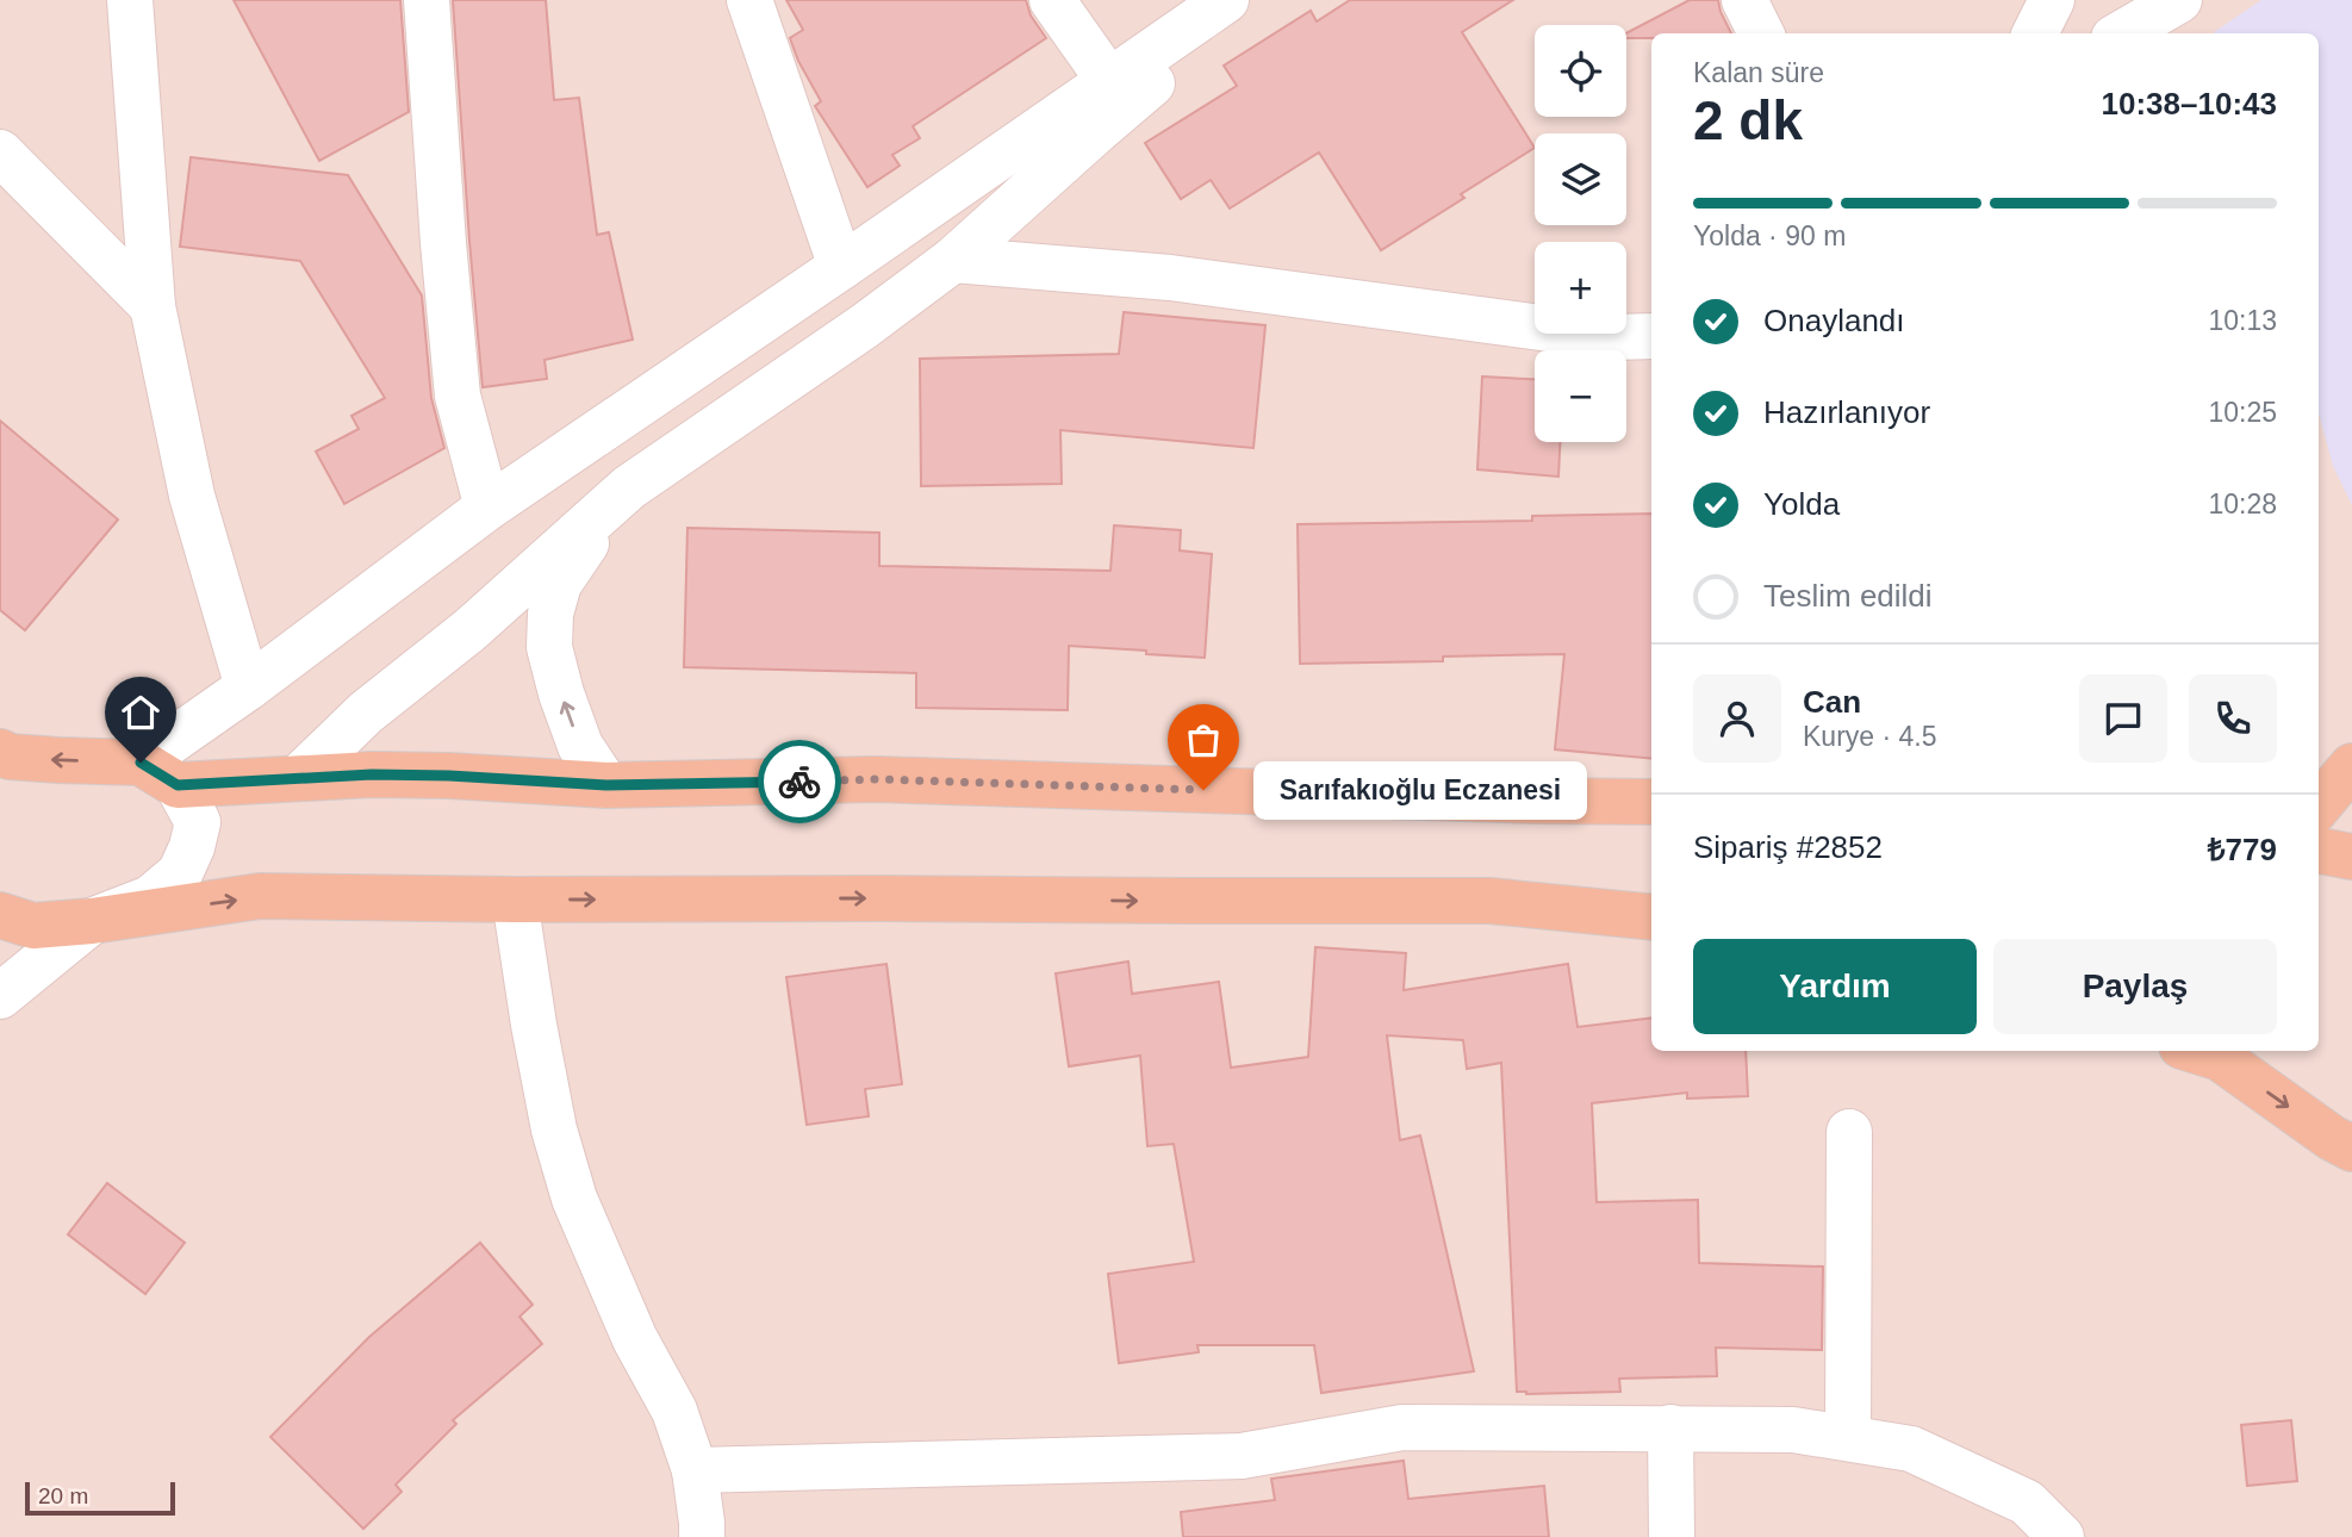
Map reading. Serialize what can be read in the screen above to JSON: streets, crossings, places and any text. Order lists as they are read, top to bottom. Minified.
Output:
{"places":["Sarıfakıoğlu Eczanesi"],"scale_bar":"20 m","page":{"map_buttons":["+","−"],"heading":["2 dk","Kalan süre","10:38–10:43"],"panel":["Can","Kurye · 4.5","Sipariş #2852","₺779"],"bar":"Yolda · 90 m","list":[["Onaylandı","10:13"],["Hazırlanıyor","10:25"],["Yolda","10:28"],"Teslim edildi"],"bubble":"Sarıfakıoğlu Eczanesi","buttons":["Yardım","Paylaş"],"scale":"20 m"}}
